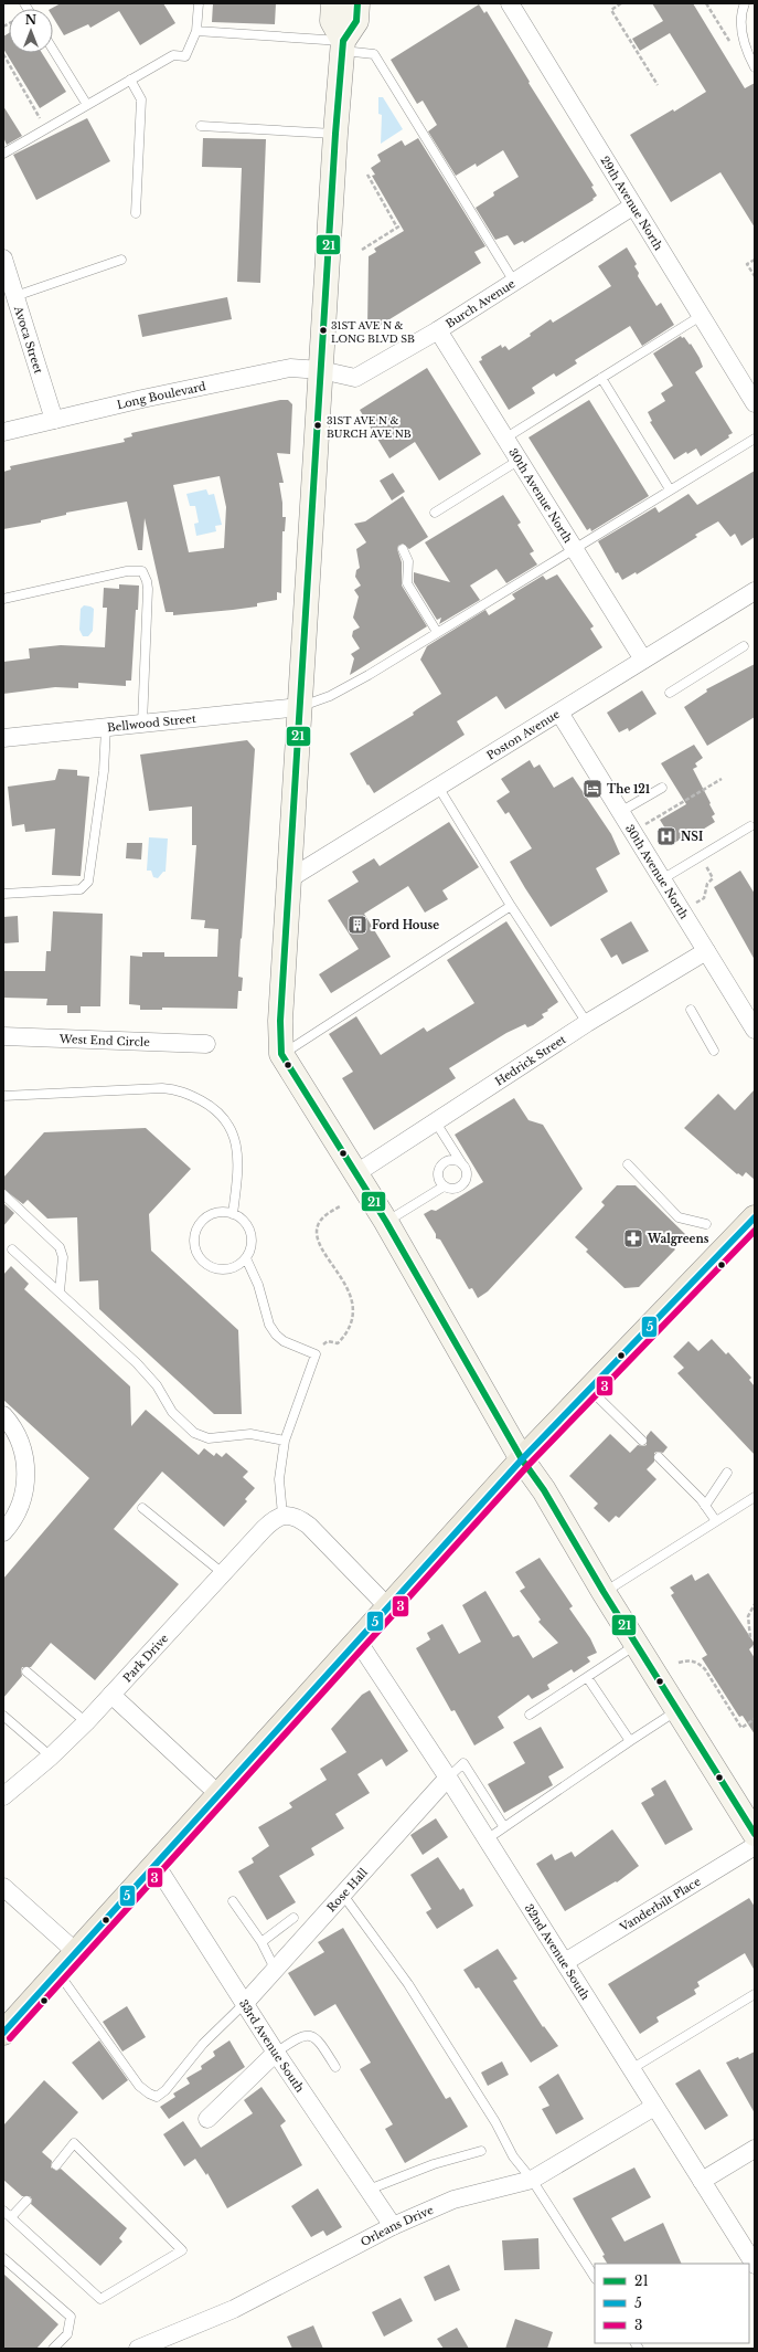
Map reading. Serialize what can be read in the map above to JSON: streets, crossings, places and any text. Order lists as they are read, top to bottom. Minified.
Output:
{"streets":{"street":["29th Avenue North","Burch Avenue","Avoca Street","Long Boulevard","30th Avenue North","Bellwood Street","Poston Avenue","West End Circle","Hedrick Street","Park Drive","Rose Hall","Vanderbilt Place","32nd Avenue South","33rd Avenue South","Orleans Drive"]},"crossings":[["29th Avenue North","Burch Avenue"],["Burch Avenue","Long Boulevard"],["Burch Avenue","30th Avenue North"],["Avoca Street","Long Boulevard"],["30th Avenue North","Poston Avenue"],["30th Avenue North","Hedrick Street"],["Rose Hall","32nd Avenue South"],["Rose Hall","33rd Avenue South"],["Vanderbilt Place","32nd Avenue South"],["32nd Avenue South","Orleans Drive"],["33rd Avenue South","Orleans Drive"]],"places":{"other":["31ST AVE N & LONG BLVD SB","31ST AVE N & BURCH AVE NB"],"hotel":["The 121"],"hospital":["NSI"],"building":["Ford House"],"pharmacy":["Walgreens"]},"lines":["transit line 21","transit line 5","transit line 3"],"legend":["21","5","3"],"north":"top"}
